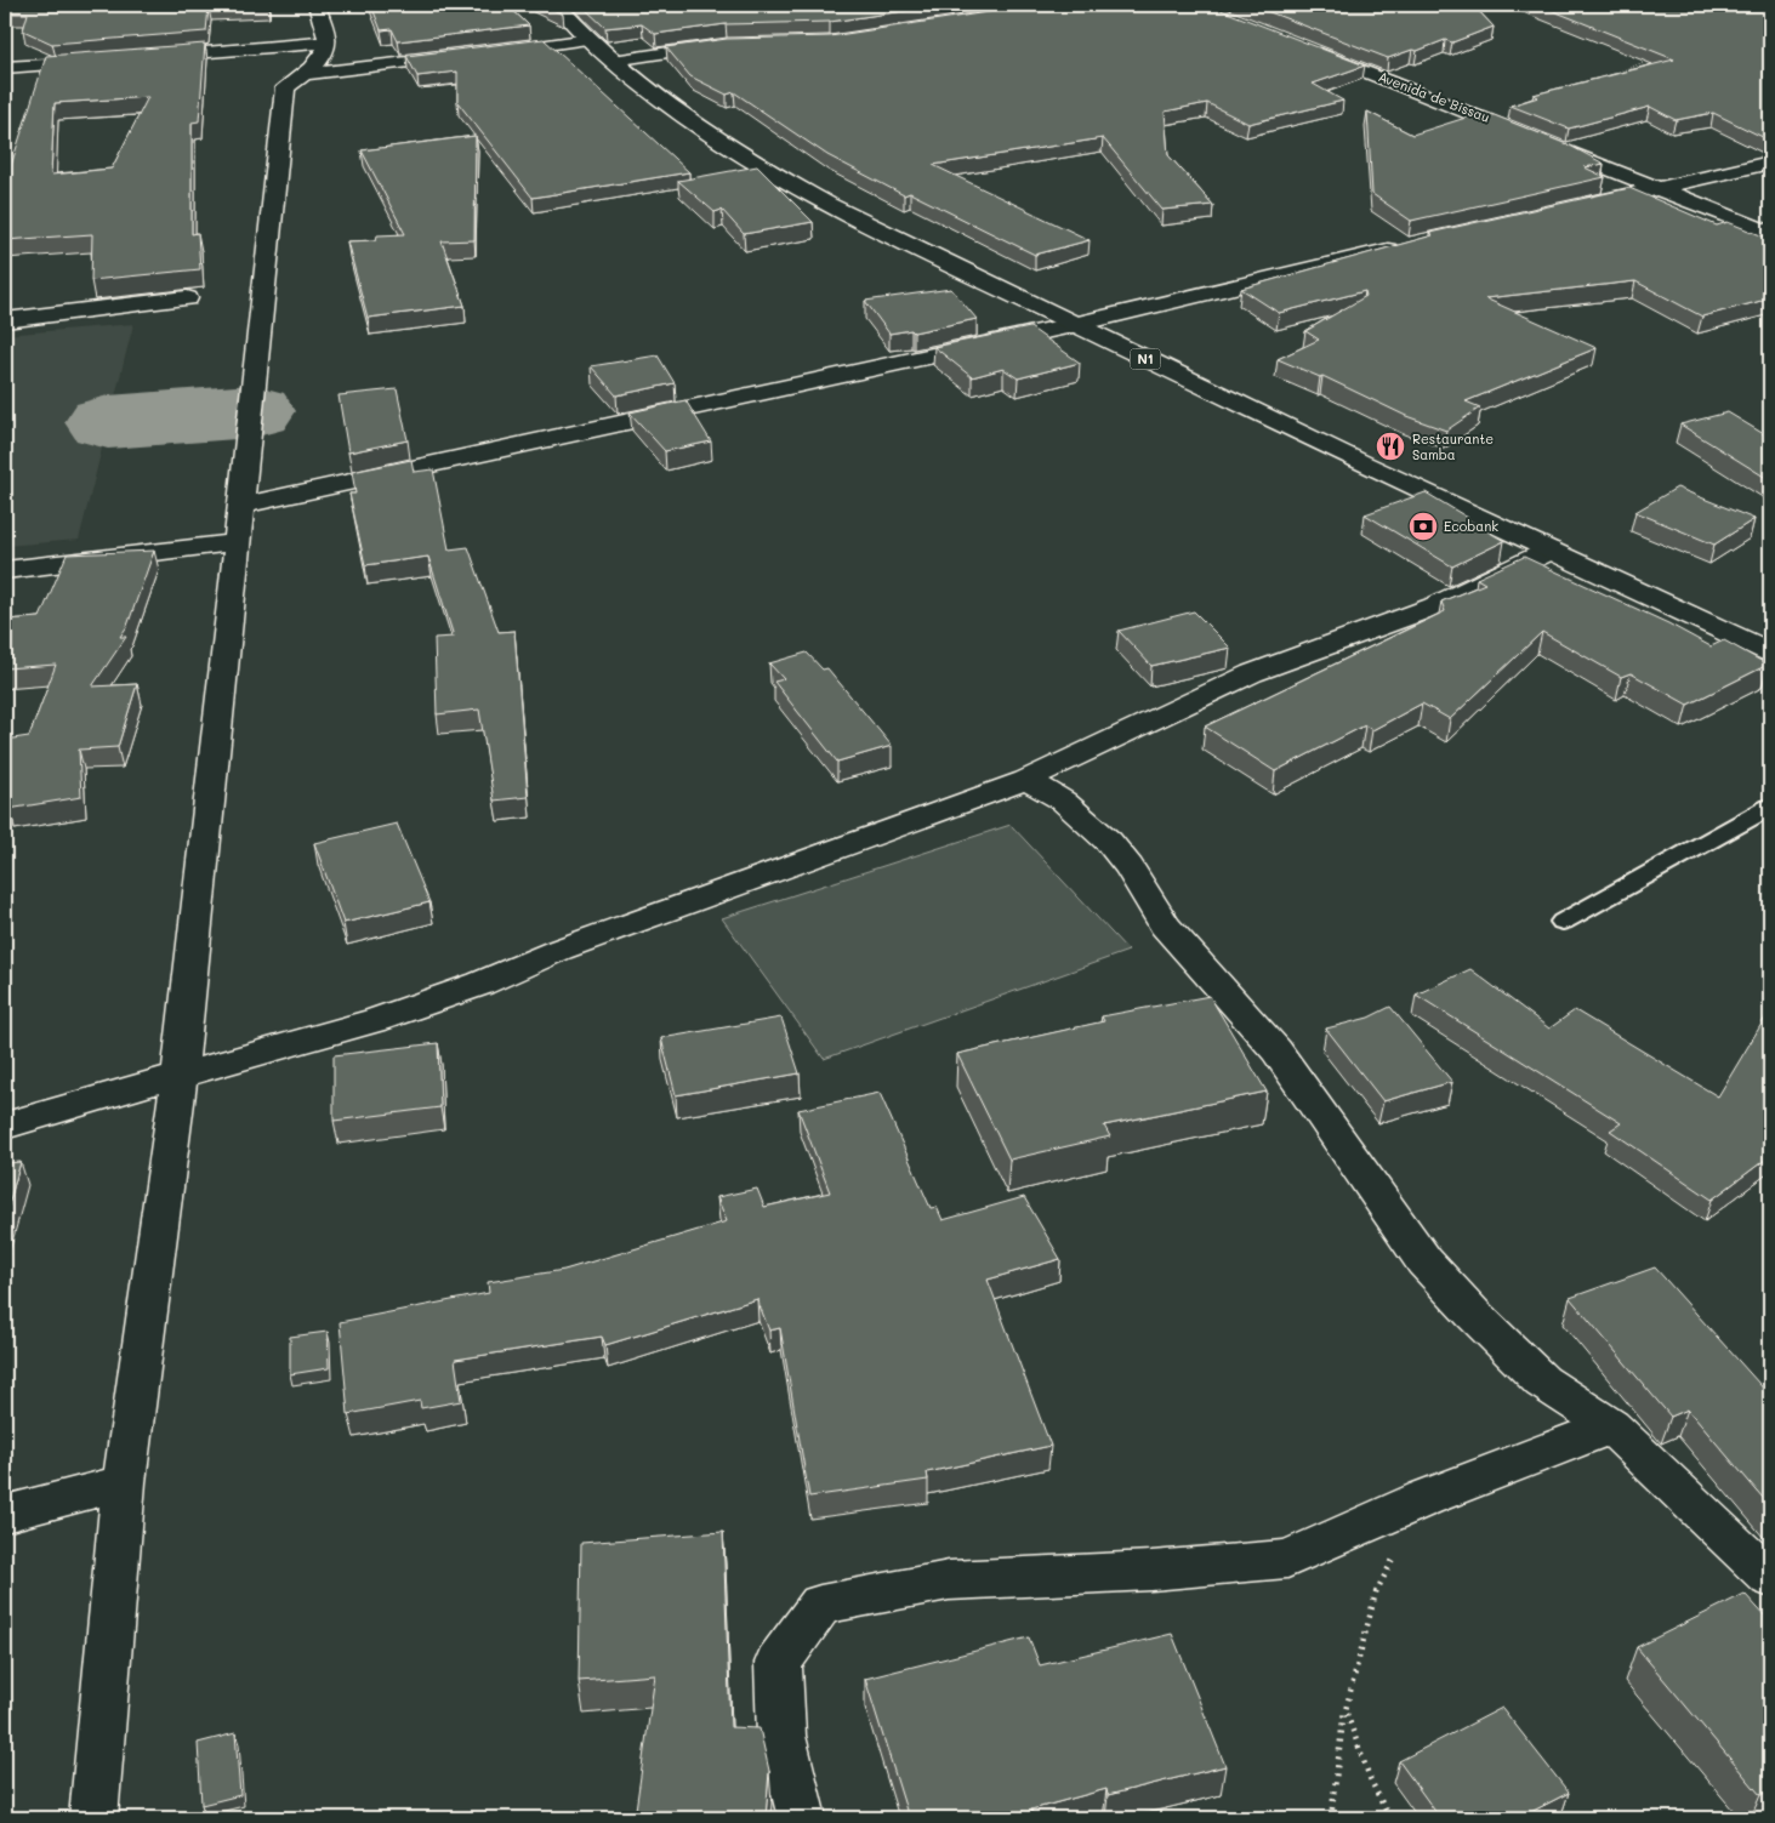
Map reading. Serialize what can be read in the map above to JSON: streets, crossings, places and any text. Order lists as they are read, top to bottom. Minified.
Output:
{"streets":{"street":["Avenida de Bissau","N1"]},"places":{"restaurant":["Restaurante Samba"],"bank":["Ecobank"]}}
